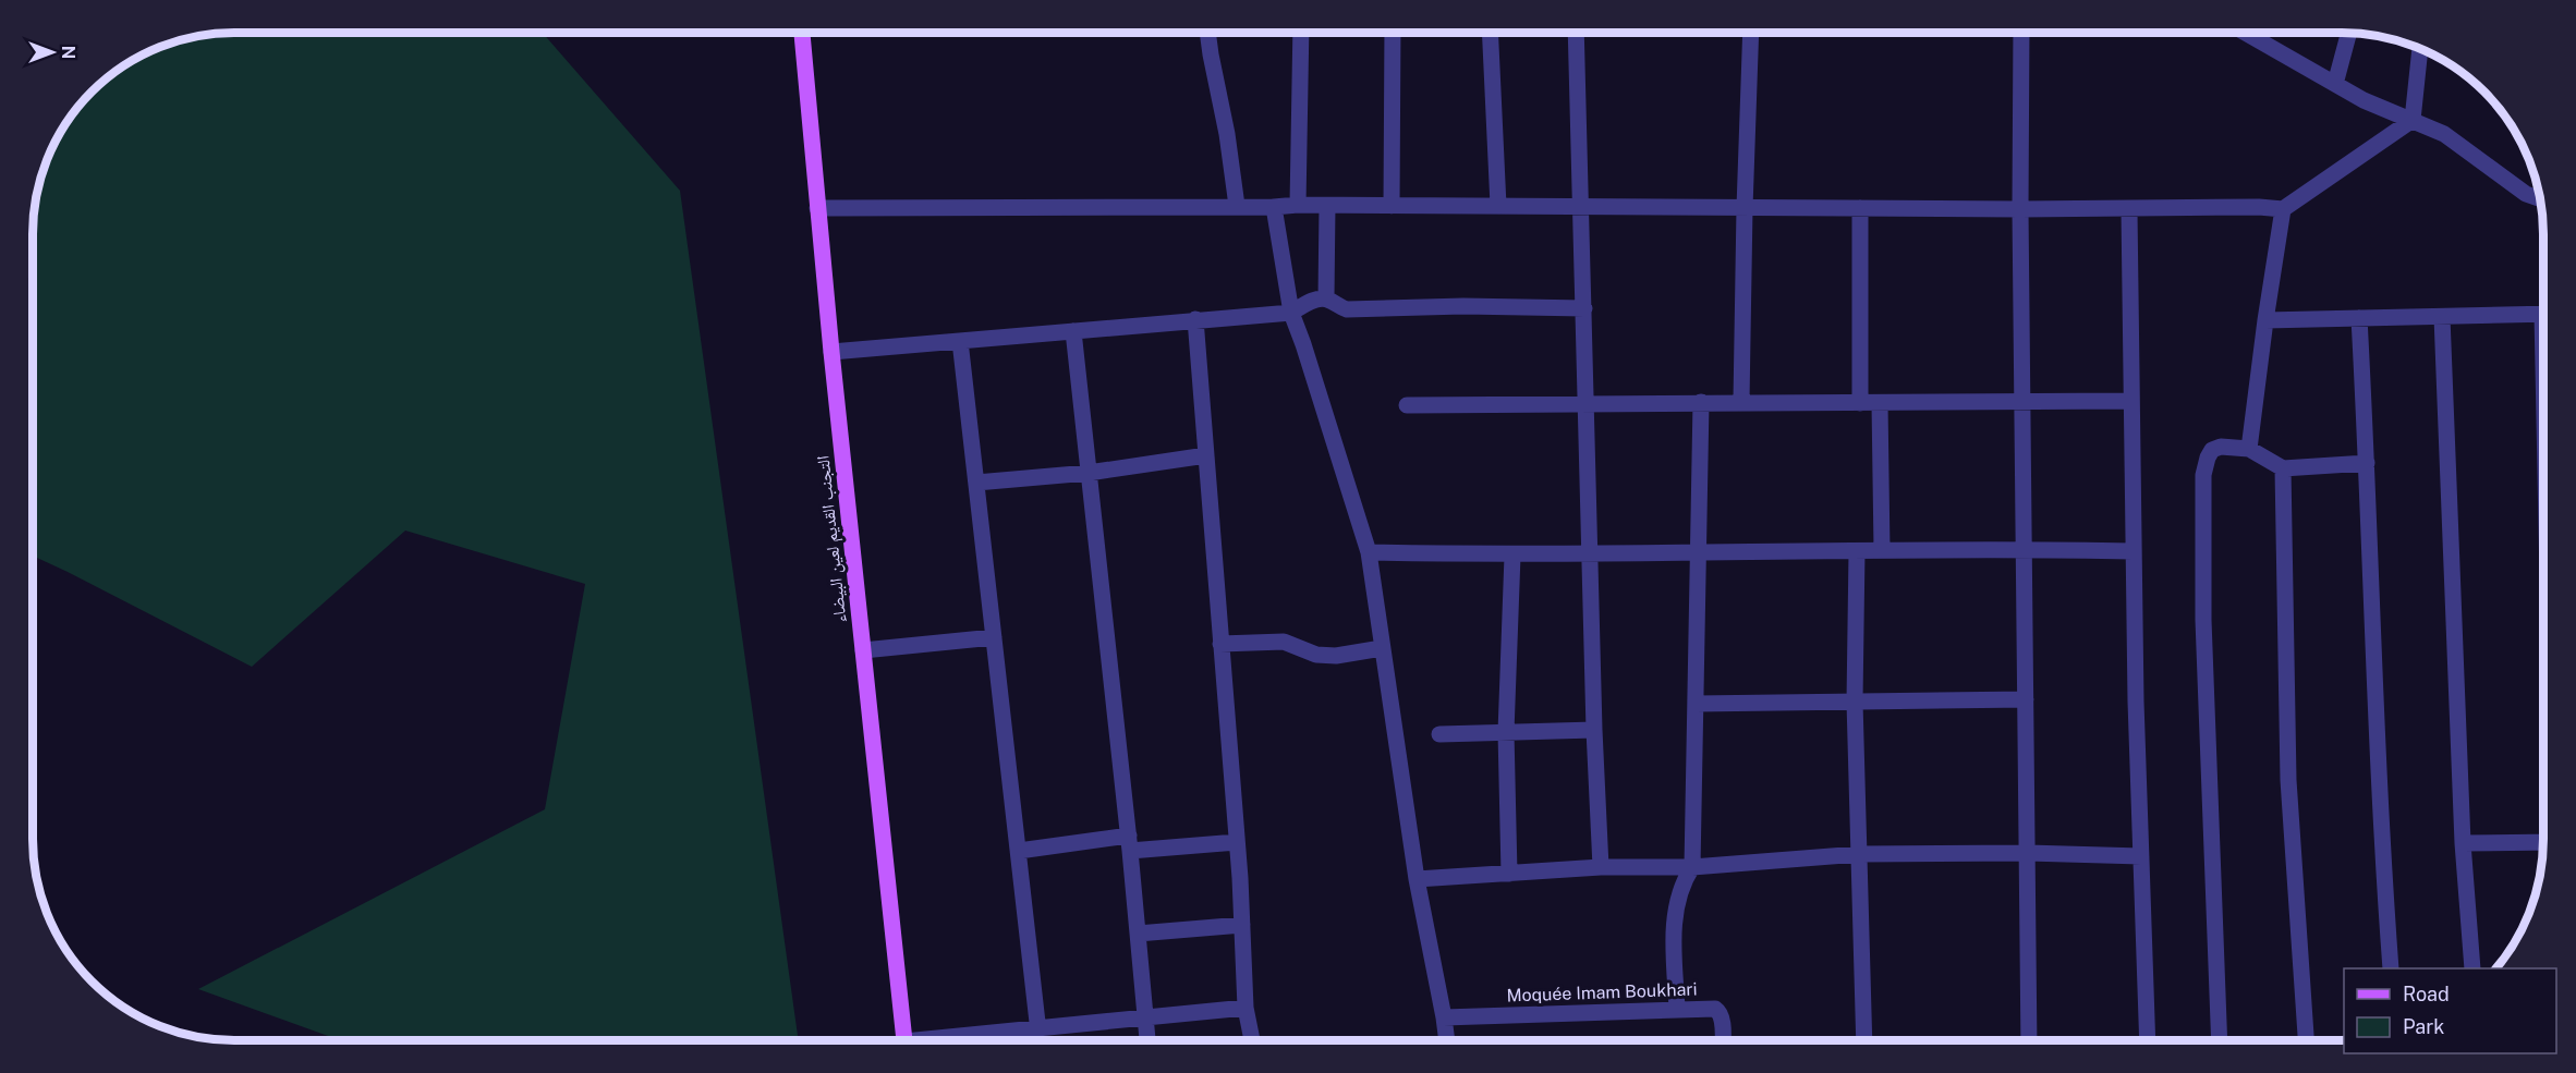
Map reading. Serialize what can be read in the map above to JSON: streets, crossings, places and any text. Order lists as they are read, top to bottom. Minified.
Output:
{"streets":{"main road":["التجنب القديم لعين البيضاء"],"street":["Moquée Imam Boukhari"]},"legend":["Road","Park"],"north":"right"}
